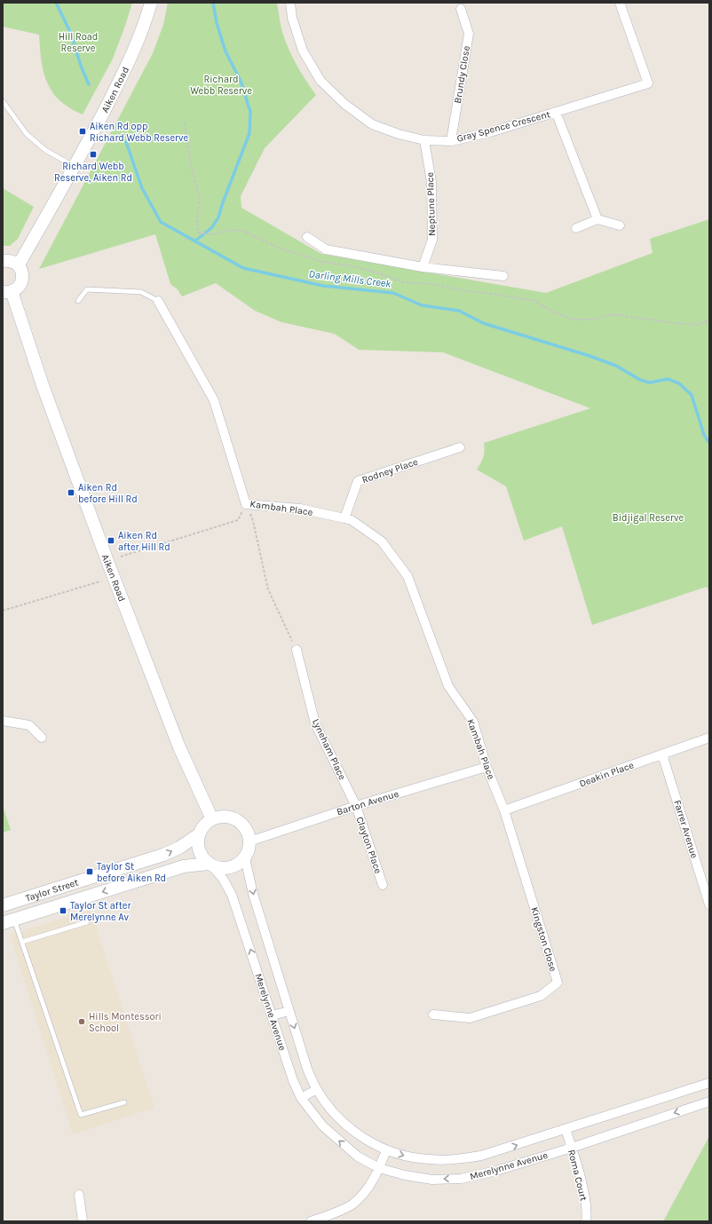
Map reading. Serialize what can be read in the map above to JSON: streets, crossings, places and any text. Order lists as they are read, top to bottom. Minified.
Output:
{"streets":{"street":["Brundy Close","Aiken Road","Gray Spence Crescent","Neptune Place","Rodney Place","Kambah Place","Lyneham Place","Deakin Place","Barton Avenue","Farrer Avenue","Clayton Place","Taylor Street","Kingston Close","Merelynne Avenue","Roma Court"]},"crossings":[["Brundy Close","Gray Spence Crescent"],["Aiken Road","Barton Avenue"],["Aiken Road","Taylor Street"],["Aiken Road","Merelynne Avenue"],["Gray Spence Crescent","Neptune Place"],["Rodney Place","Kambah Place"],["Kambah Place","Deakin Place"],["Kambah Place","Barton Avenue"],["Kambah Place","Kingston Close"],["Lyneham Place","Barton Avenue"],["Lyneham Place","Clayton Place"],["Deakin Place","Farrer Avenue"],["Deakin Place","Kingston Close"],["Barton Avenue","Clayton Place"],["Barton Avenue","Taylor Street"],["Barton Avenue","Merelynne Avenue"],["Taylor Street","Merelynne Avenue"],["Merelynne Avenue","Roma Court"]],"water":["Darling Mills Creek"],"parks":["Hill Road Reserve","Richard Webb Reserve","Bidjigal Reserve"],"places":{"transit":["Aiken Rd opp Richard Webb Reserve","Richard Webb Reserve, Aiken Rd","Aiken Rd before Hill Rd","Aiken Rd after Hill Rd","Taylor St before Aiken Rd","Taylor St after Merelynne Av"],"other":["Hills Montessori School"]}}
